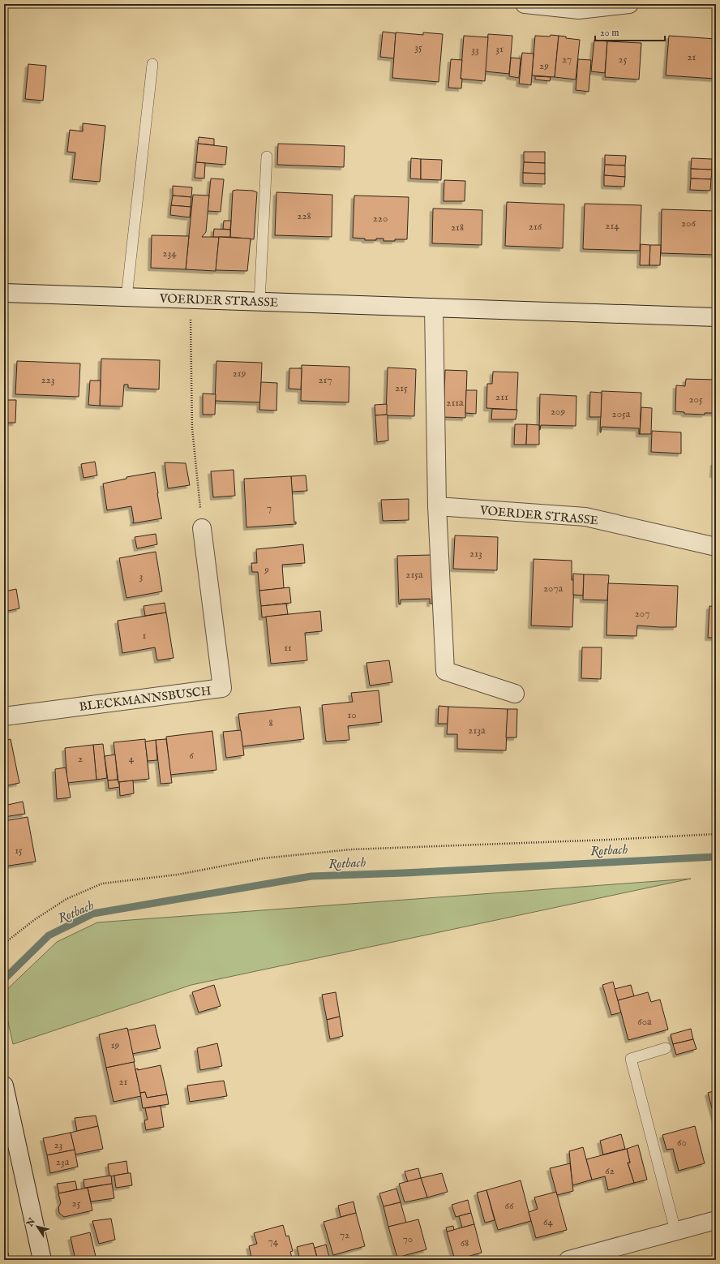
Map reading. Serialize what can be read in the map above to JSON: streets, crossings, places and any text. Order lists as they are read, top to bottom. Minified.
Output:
{"streets":{"street":["VOERDER STRASSE","BLECKMANNSBUSCH"]},"water":["Rotbach"],"house_numbers":["35","31","33","21","27","25","29","228","220","206","214","216","218","234","219","223","217","215","211","205","211a","209","205a","7","213","9","215a","3","207a","207","1","11","10","8","213a","6","2","4","15","60a","19","21","60","23","23a","62","25","66","64","72","70","74","68"],"scale_bar":"20 m","north":"top left"}
